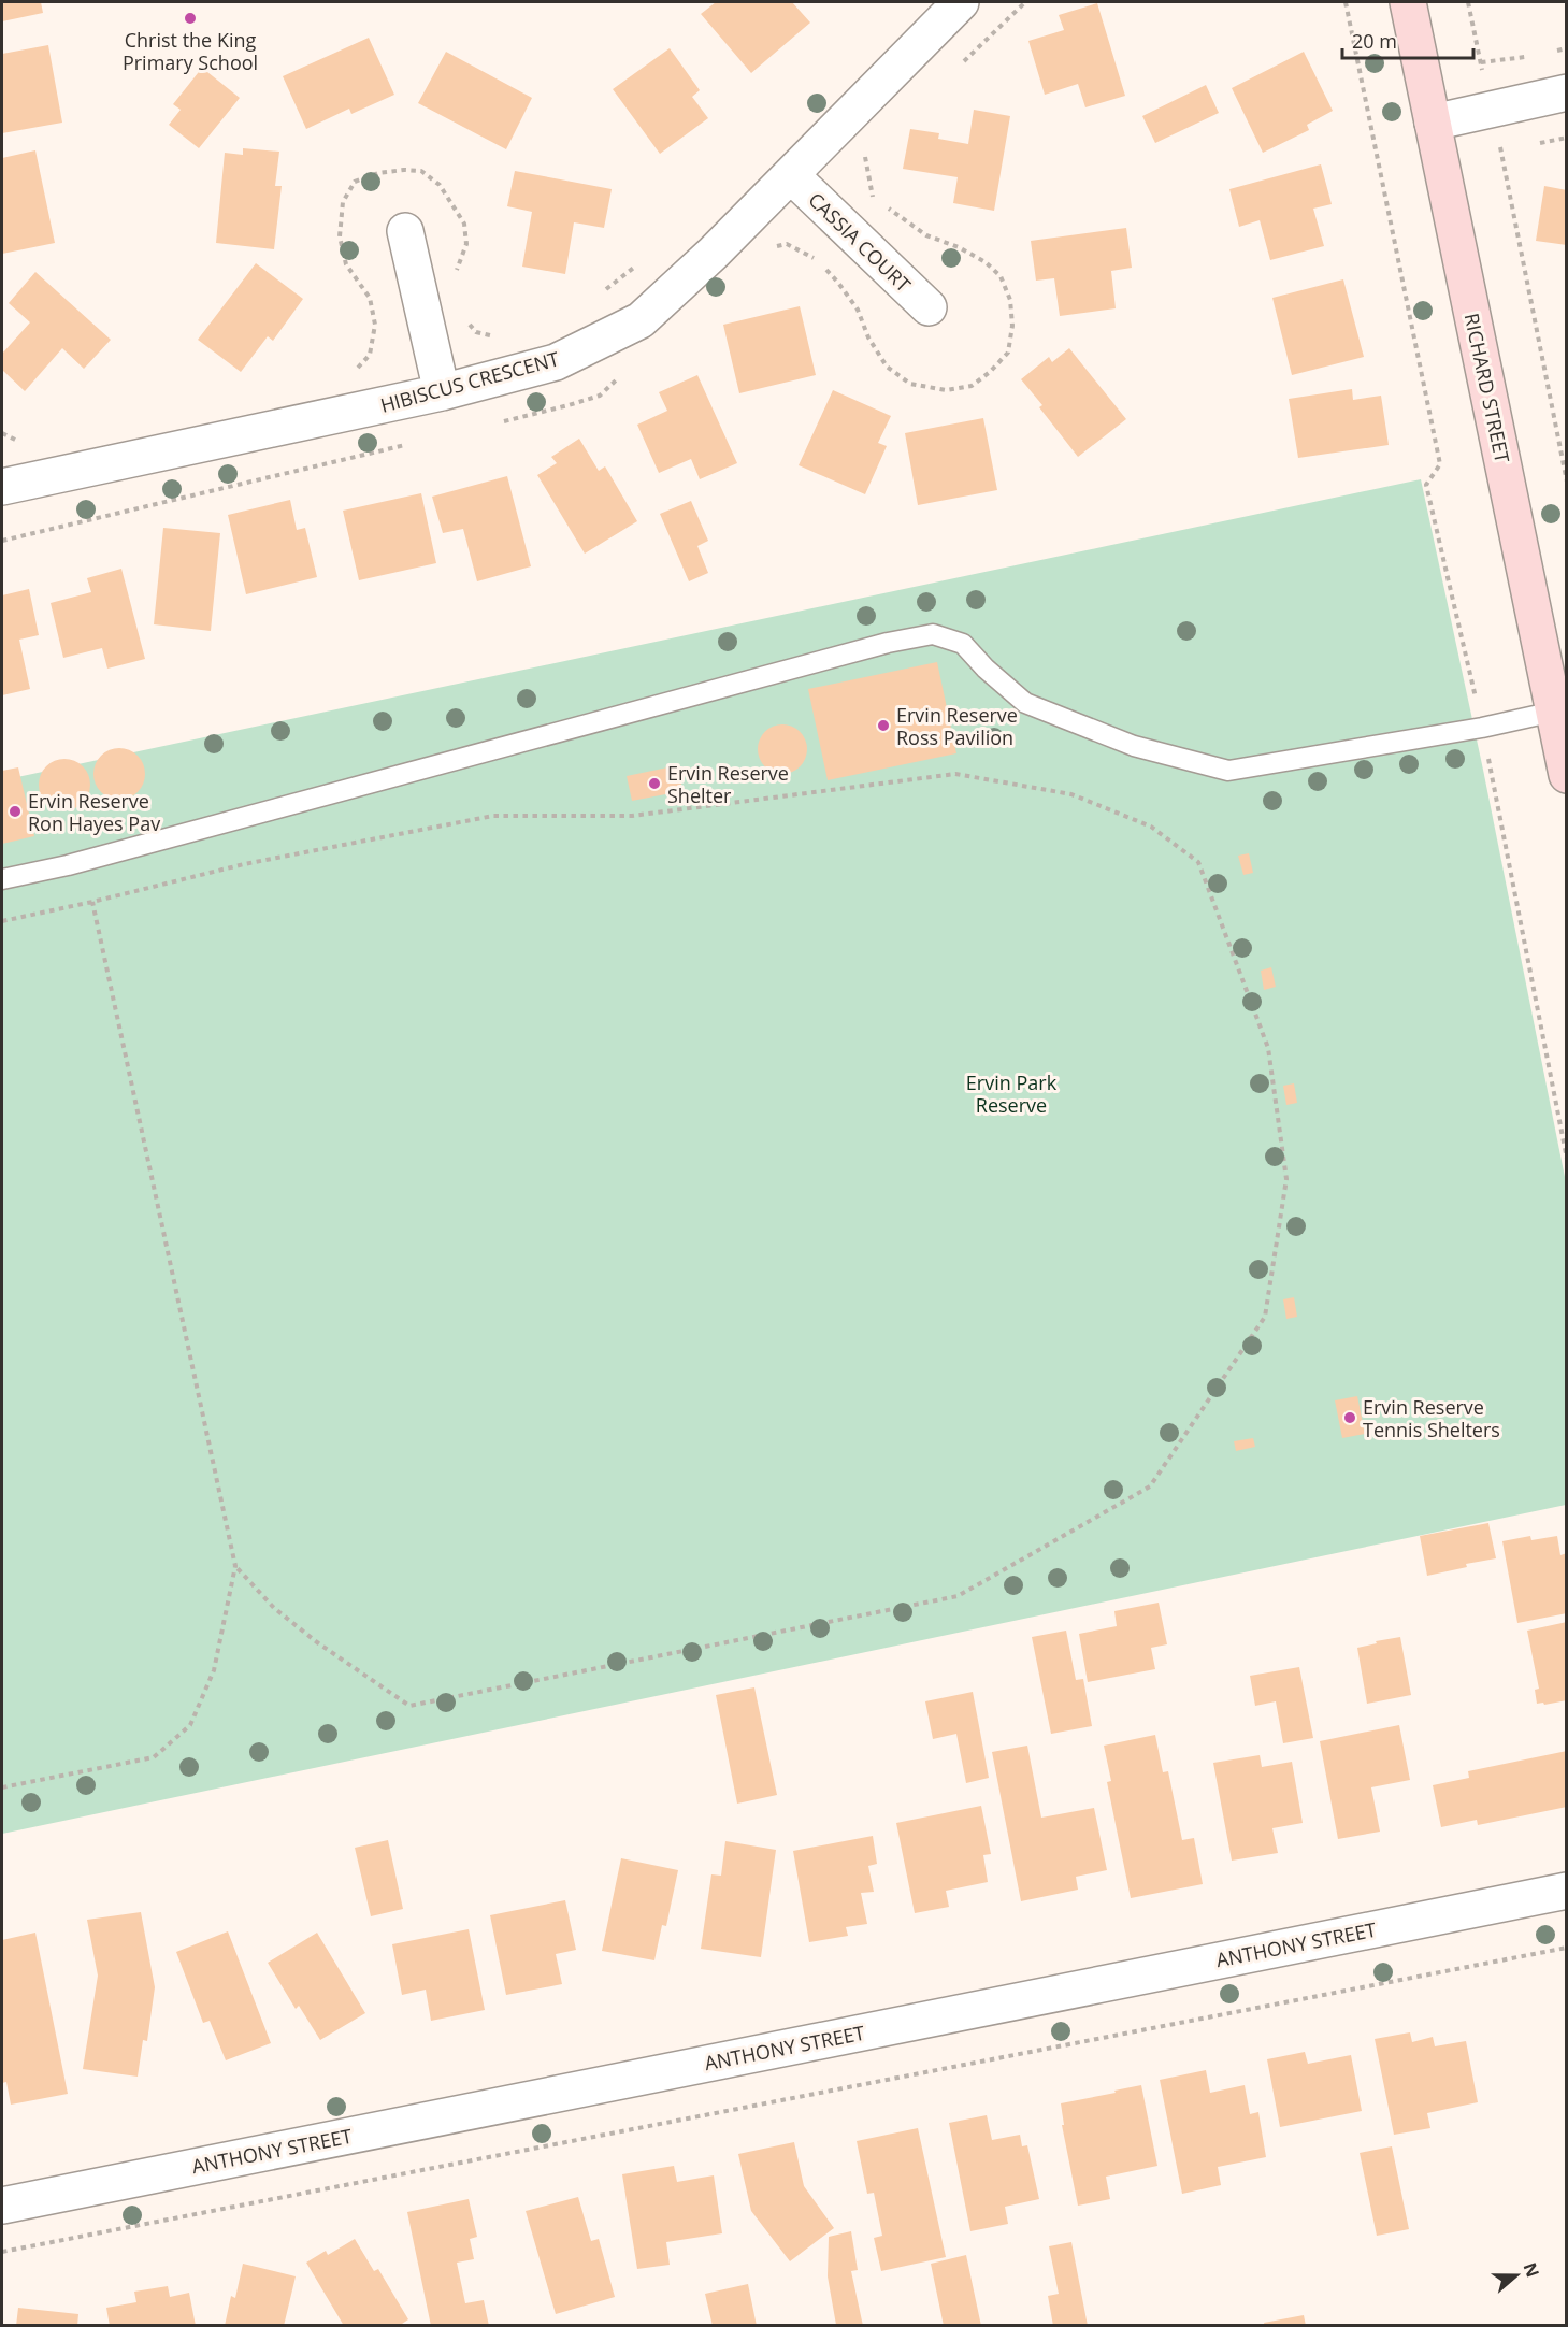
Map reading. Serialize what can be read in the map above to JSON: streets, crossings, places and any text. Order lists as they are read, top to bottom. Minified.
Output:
{"streets":{"street":["CASSIA COURT","HIBISCUS CRESCENT","RICHARD STREET","ANTHONY STREET"]},"crossings":[["CASSIA COURT","HIBISCUS CRESCENT"]],"parks":["Ervin Park Reserve"],"places":["Christ the King Primary School","Ervin Reserve Ross Pavilion","Ervin Reserve Shelter","Ervin Reserve Ron Hayes Pav","Ervin Reserve Tennis Shelters"],"scale_bar":"20 m","north":"right"}
